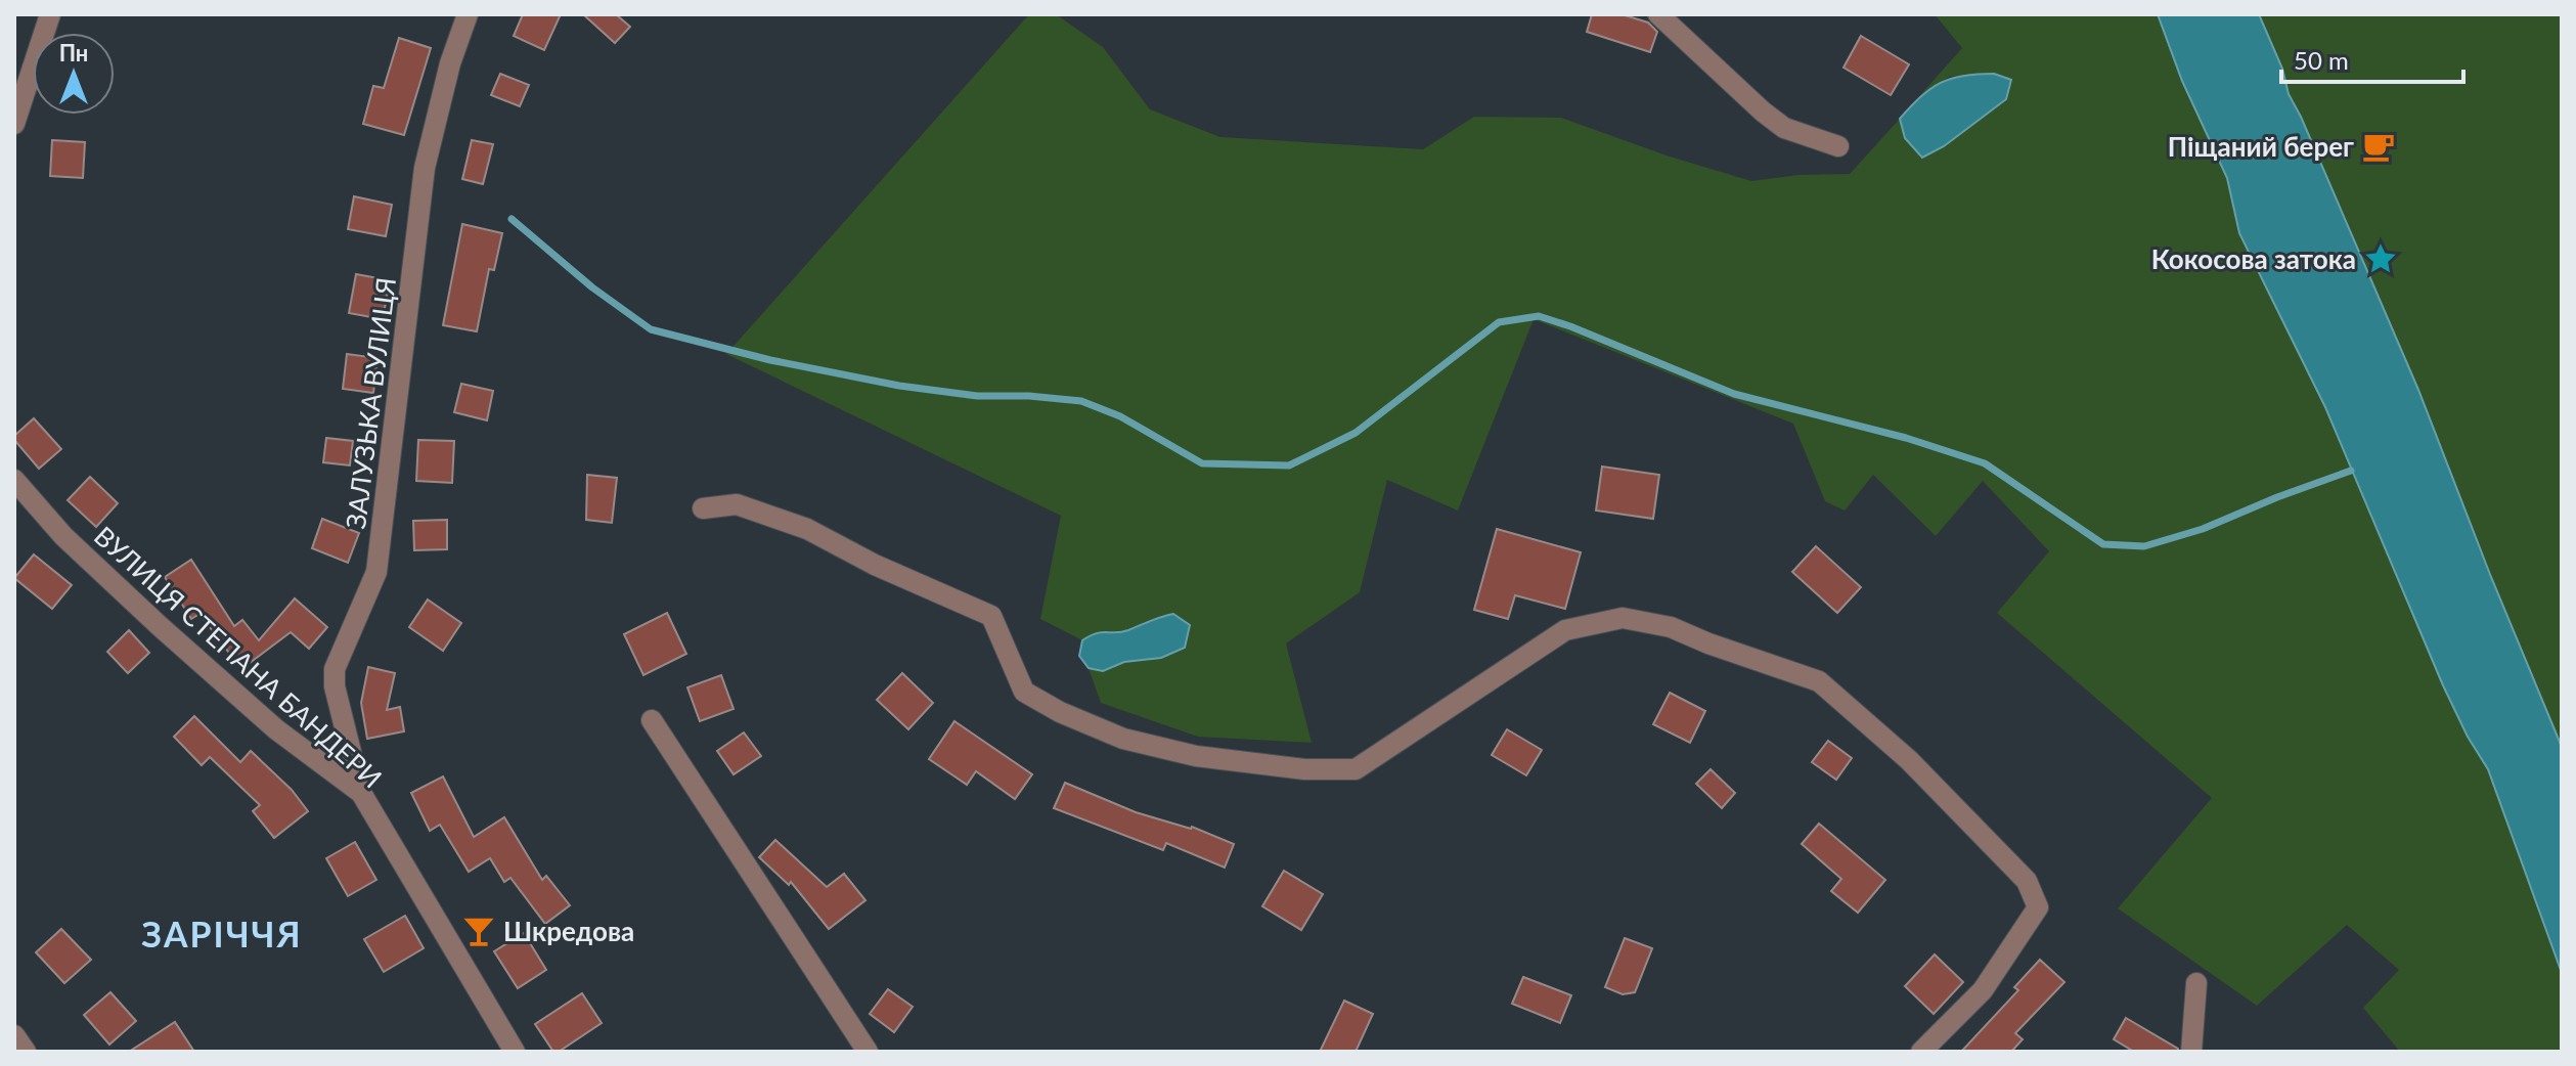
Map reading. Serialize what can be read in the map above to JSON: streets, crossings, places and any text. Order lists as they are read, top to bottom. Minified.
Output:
{"streets":{"street":["ЗАЛУЗЬКА ВУЛИЦЯ","ВУЛИЦЯ СТЕПАНА БАНДЕРИ"]},"crossings":[["ЗАЛУЗЬКА ВУЛИЦЯ","ВУЛИЦЯ СТЕПАНА БАНДЕРИ"]],"districts":["ЗАРІЧЧЯ"],"places":{"cafe":["Піщаний берег"],"place":["Кокосова затока"],"bar":["Шкредова"]},"scale_bar":"50 m","north":"top"}
